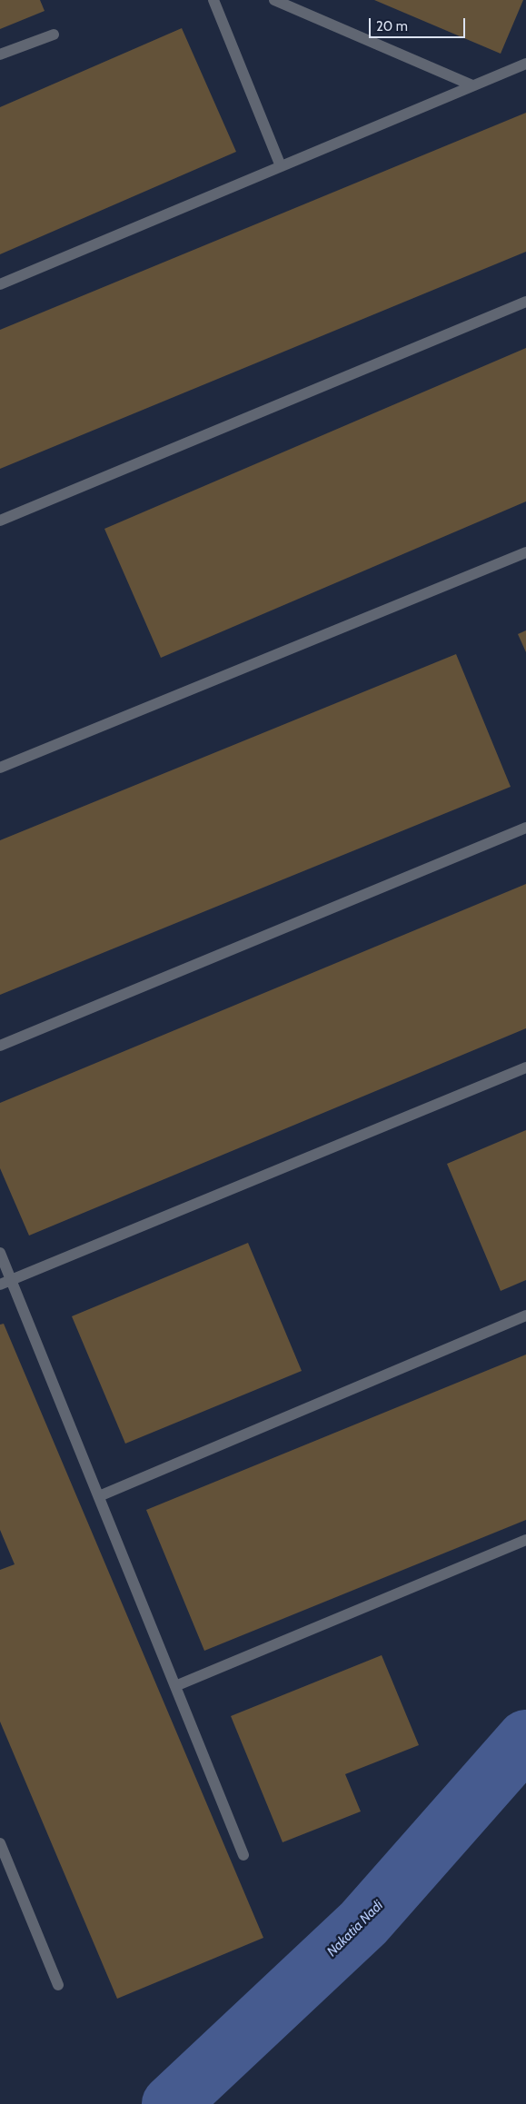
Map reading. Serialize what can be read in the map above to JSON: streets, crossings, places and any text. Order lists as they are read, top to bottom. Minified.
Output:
{"water":["Nakatia Nadi"],"scale_bar":"20 m"}
